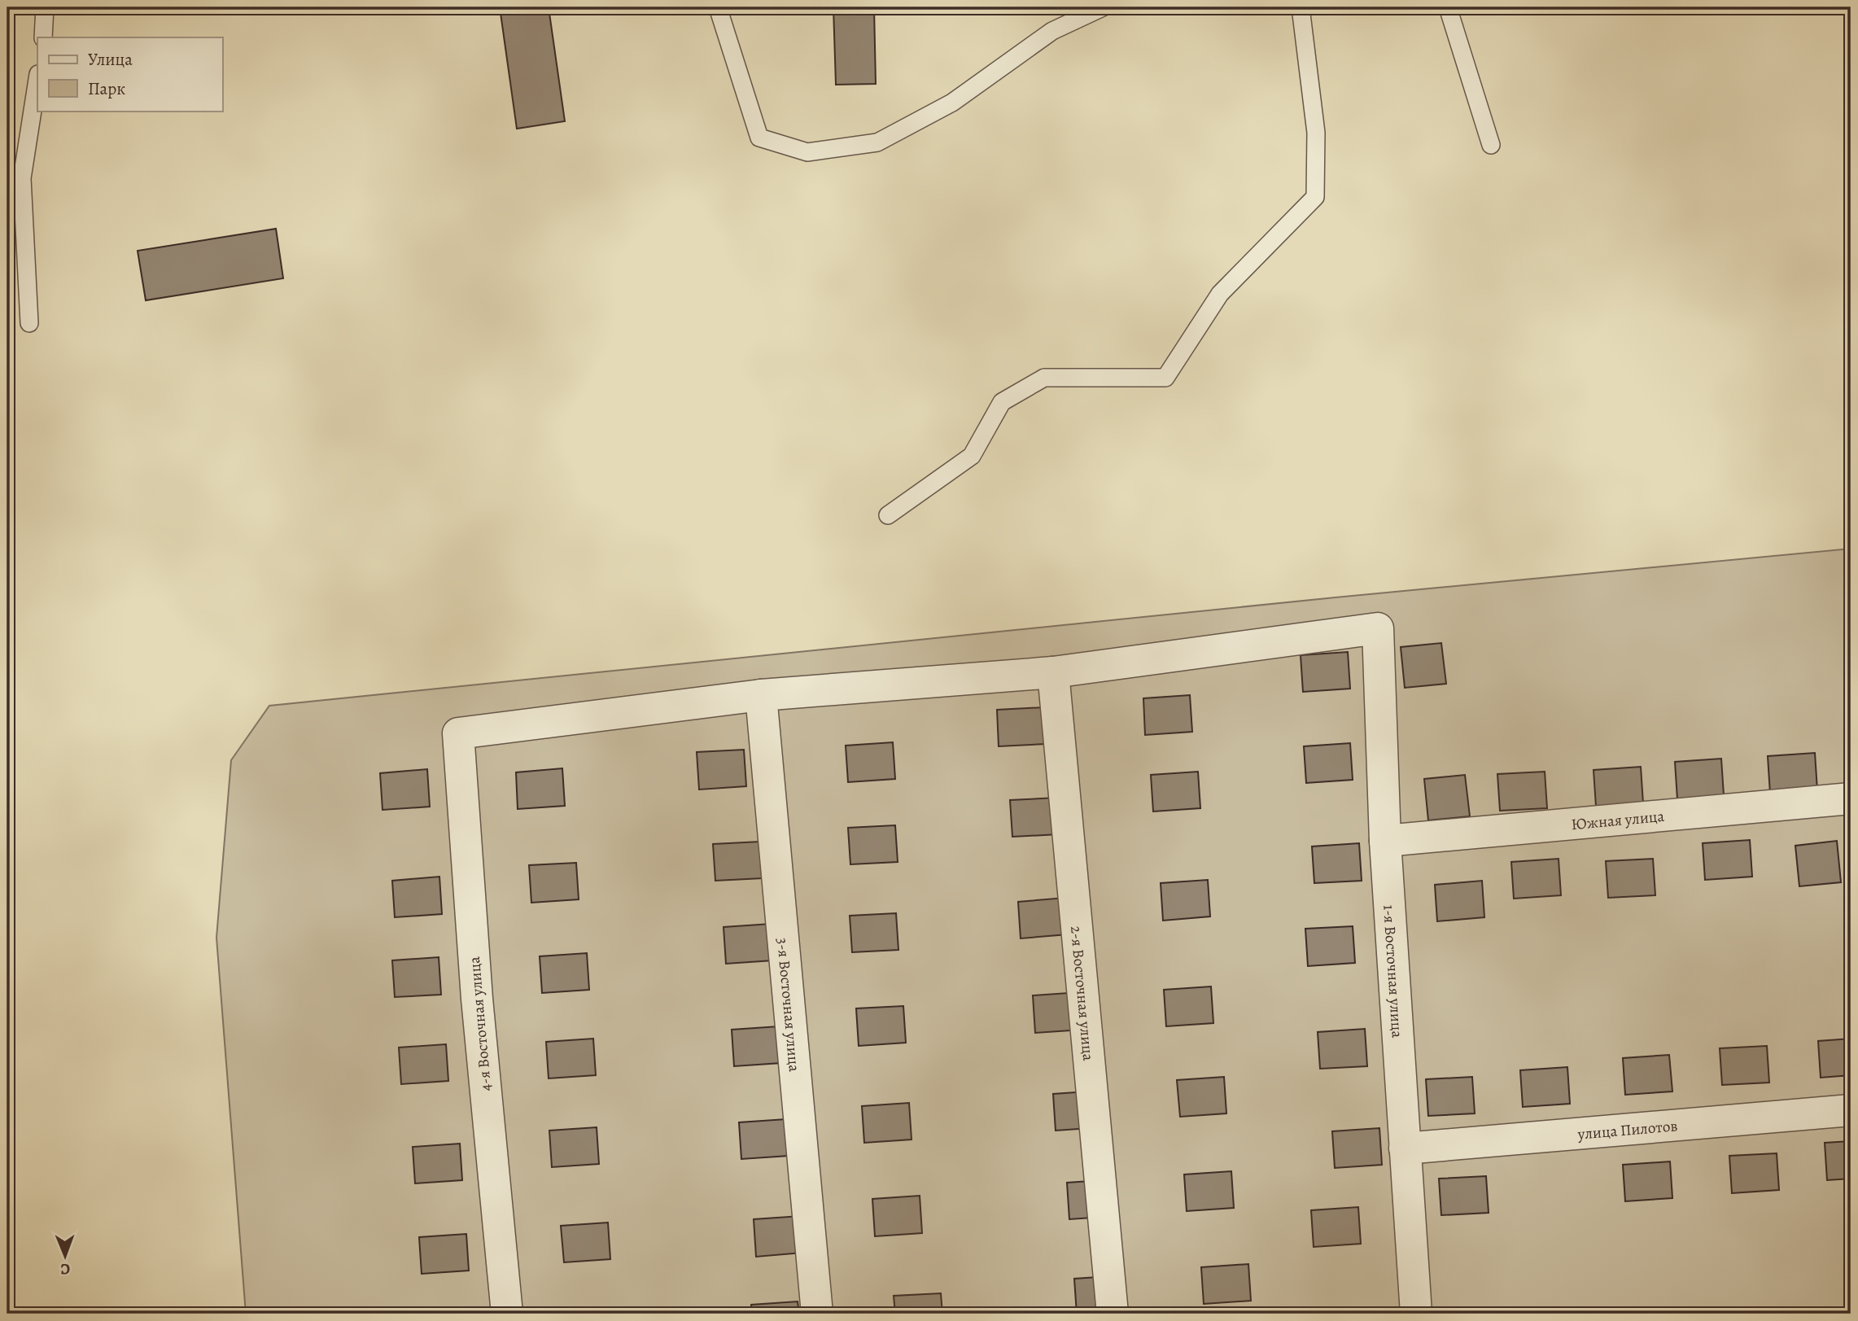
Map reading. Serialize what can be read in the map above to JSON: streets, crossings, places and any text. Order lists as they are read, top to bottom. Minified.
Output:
{"streets":{"street":["Южная улица","1-я Восточная улица","2-я Восточная улица","3-я Восточная улица","4-я Восточная улица","улица Пилотов"]},"crossings":[["Южная улица","1-я Восточная улица"],["1-я Восточная улица","2-я Восточная улица"],["1-я Восточная улица","улица Пилотов"],["3-я Восточная улица","4-я Восточная улица"]],"legend":["Улица","Парк"],"north":"bottom"}
